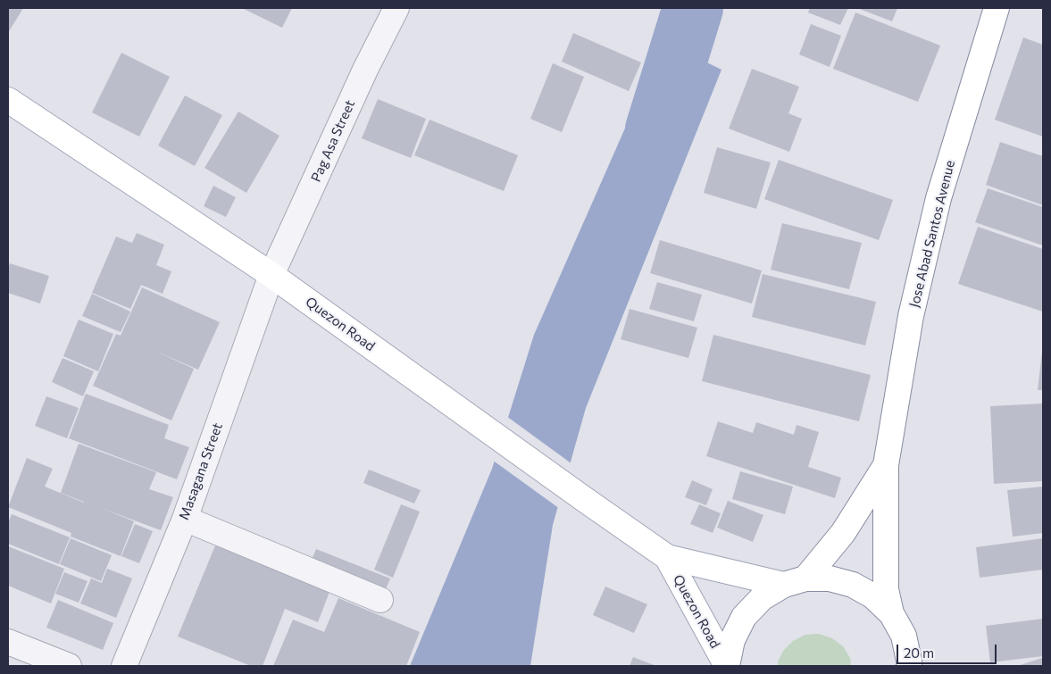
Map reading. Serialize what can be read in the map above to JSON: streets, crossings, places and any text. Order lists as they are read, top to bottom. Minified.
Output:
{"streets":{"main road":["Jose Abad Santos Avenue","Quezon Road"],"street":["Pag Asa Street","Masagana Street"]},"crossings":[["Pag Asa Street","Quezon Road"],["Pag Asa Street","Masagana Street"],["Jose Abad Santos Avenue","Quezon Road"],["Quezon Road","Masagana Street"]],"scale_bar":"20 m"}
